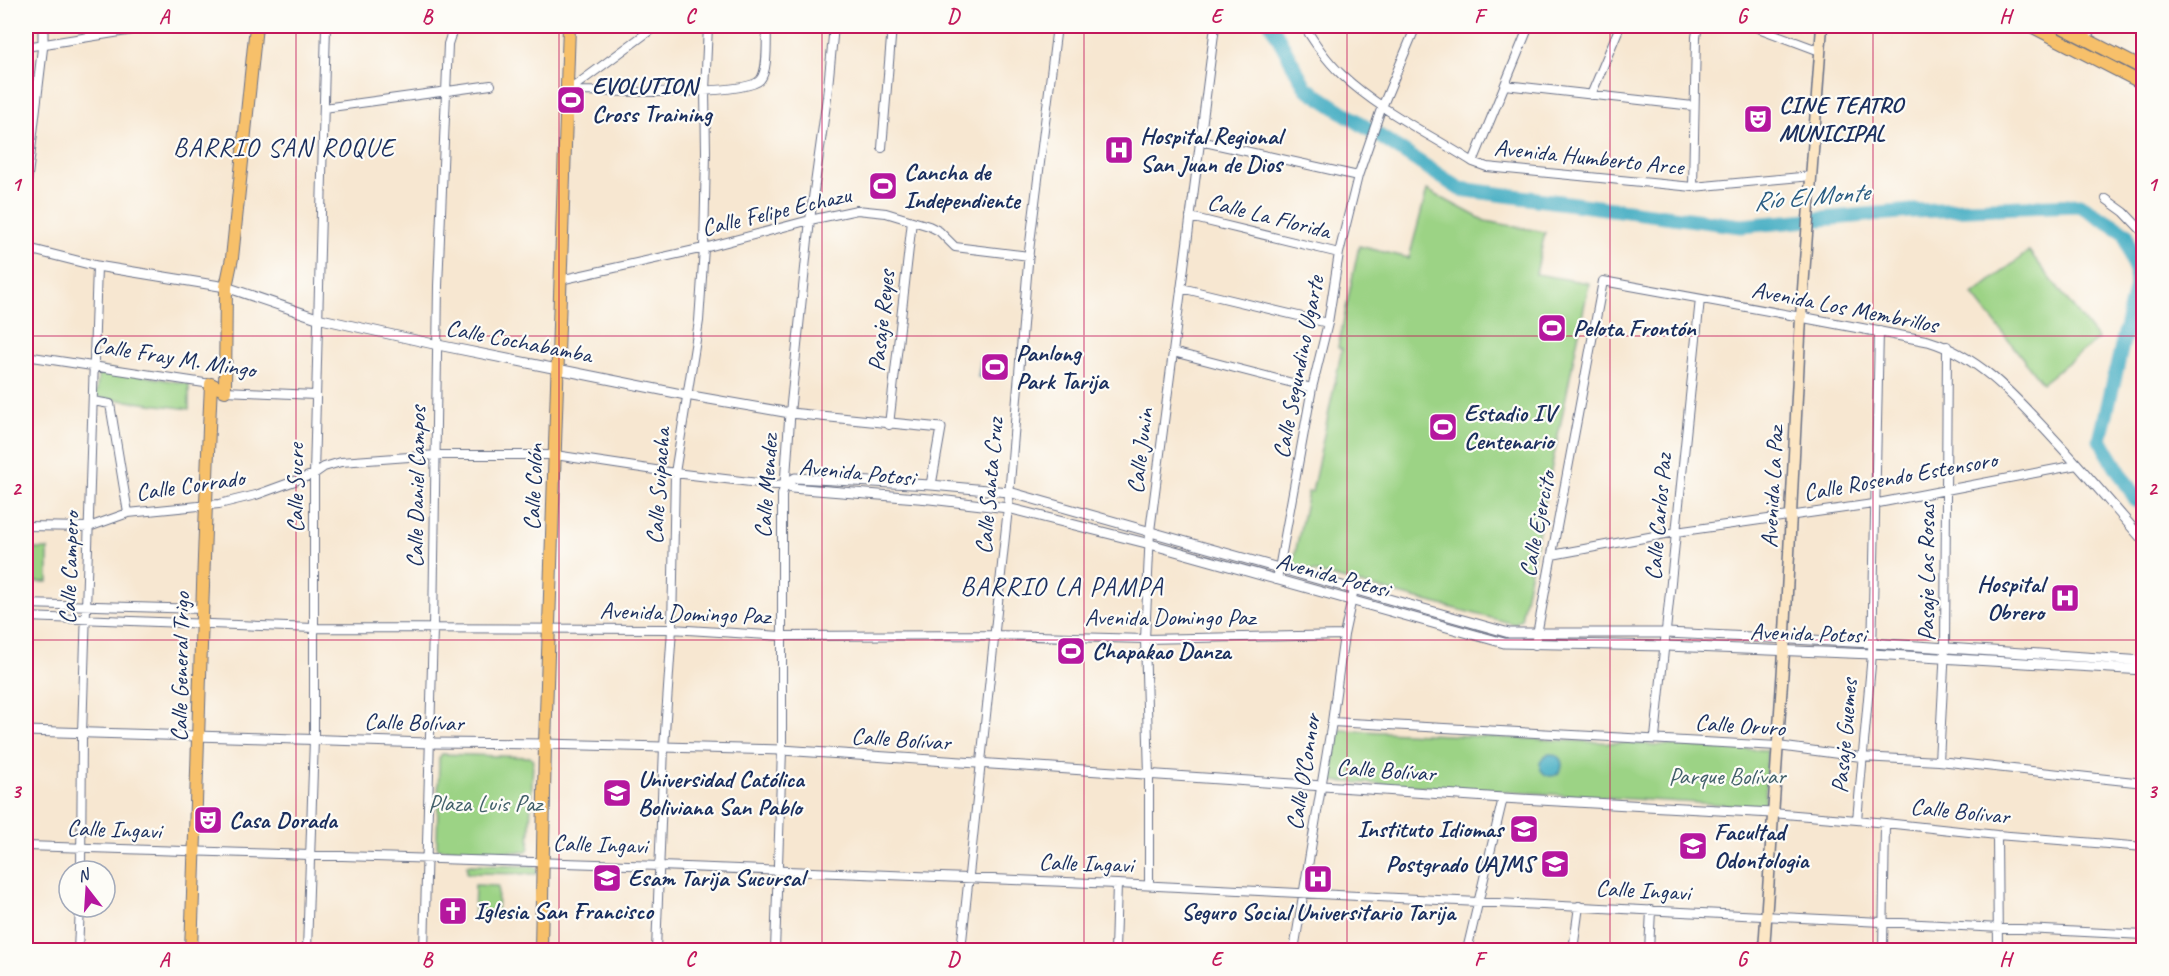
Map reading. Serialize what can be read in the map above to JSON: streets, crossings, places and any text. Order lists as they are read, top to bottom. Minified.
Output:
{"streets":{"main road":["Calle Fray M. Mingo","Calle Colón","Avenida La Paz","Calle General Trigo"],"street":["Avenida Humberto Arce","Calle Felipe Echazu","Calle La Florida","Avenida Los Membrillos","Pasaje Reyes","Calle Cochabamba","Calle Segundino Ugarte","Calle Junin","Avenida Potosi","Calle Rosendo Estensoro","Calle Corrado","Calle Suipacha","Calle Mendez","Calle Santa Cruz","Calle Daniel Campos","Calle Sucre","Calle Carlos Paz","Calle Ejercito","Calle Campero","Pasaje Las Rosas","Avenida Domingo Paz","Calle Bolívar","Calle Oruro","Pasaje Guemes","Calle O'Connor","Calle Bolivar","Calle Ingavi"]},"crossings":[["Avenida Humberto Arce","Calle Segundino Ugarte"],["Avenida Humberto Arce","Avenida La Paz"],["Calle Felipe Echazu","Pasaje Reyes"],["Calle Felipe Echazu","Calle Suipacha"],["Calle Felipe Echazu","Calle Mendez"],["Calle Felipe Echazu","Calle Santa Cruz"],["Calle Felipe Echazu","Calle Colón"],["Calle La Florida","Calle Segundino Ugarte"],["Calle La Florida","Calle Junin"],["Avenida Los Membrillos","Calle Rosendo Estensoro"],["Avenida Los Membrillos","Avenida La Paz"],["Avenida Los Membrillos","Calle Carlos Paz"],["Avenida Los Membrillos","Calle Ejercito"],["Avenida Los Membrillos","Pasaje Las Rosas"],["Avenida Los Membrillos","Pasaje Guemes"],["Pasaje Reyes","Calle Cochabamba"],["Calle Cochabamba","Avenida Potosi"],["Calle Cochabamba","Calle Suipacha"],["Calle Cochabamba","Calle Mendez"],["Calle Cochabamba","Calle Daniel Campos"],["Calle Cochabamba","Calle Colón"],["Calle Cochabamba","Calle Sucre"],["Calle Cochabamba","Calle Campero"],["Calle Fray M. Mingo","Calle Sucre"],["Calle Fray M. Mingo","Calle Campero"],["Calle Fray M. Mingo","Calle General Trigo"],["Calle Segundino Ugarte","Avenida Potosi"],["Calle Junin","Avenida Potosi"],["Calle Junin","Avenida Domingo Paz"],["Calle Junin","Calle Bolívar"],["Calle Junin","Calle Ingavi"],["Avenida Potosi","Calle Corrado"],["Avenida Potosi","Calle Mendez"],["Avenida Potosi","Calle Santa Cruz"],["Avenida Potosi","Avenida La Paz"],["Avenida Potosi","Calle Carlos Paz"],["Avenida Potosi","Calle Ejercito"],["Avenida Potosi","Pasaje Las Rosas"],["Avenida Potosi","Pasaje Guemes"],["Avenida Potosi","Calle O'Connor"],["Calle Rosendo Estensoro","Avenida La Paz"],["Calle Rosendo Estensoro","Calle Carlos Paz"],["Calle Rosendo Estensoro","Calle Ejercito"],["Calle Rosendo Estensoro","Pasaje Las Rosas"],["Calle Rosendo Estensoro","Pasaje Guemes"],["Calle Corrado","Calle Suipacha"],["Calle Corrado","Calle Mendez"],["Calle Corrado","Calle Daniel Campos"],["Calle Corrado","Calle Colón"],["Calle Corrado","Calle Sucre"],["Calle Corrado","Calle Campero"],["Calle Corrado","Calle General Trigo"],["Calle Suipacha","Avenida Domingo Paz"],["Calle Suipacha","Calle Bolívar"],["Calle Suipacha","Calle Ingavi"],["Calle Mendez","Avenida Domingo Paz"],["Calle Mendez","Calle Bolívar"],["Calle Mendez","Calle Ingavi"],["Calle Santa Cruz","Avenida Domingo Paz"],["Calle Santa Cruz","Calle Bolívar"],["Calle Santa Cruz","Calle Ingavi"],["Calle Daniel Campos","Avenida Domingo Paz"],["Calle Daniel Campos","Calle Bolívar"],["Calle Daniel Campos","Calle Ingavi"],["Calle Colón","Avenida Domingo Paz"],["Calle Colón","Calle Bolívar"],["Calle Colón","Calle Ingavi"],["Avenida La Paz","Calle Bolívar"],["Avenida La Paz","Calle Oruro"],["Avenida La Paz","Calle Bolivar"],["Avenida La Paz","Calle Ingavi"],["Calle Sucre","Avenida Domingo Paz"],["Calle Sucre","Calle Bolívar"],["Calle Sucre","Calle Ingavi"],["Calle Carlos Paz","Calle Oruro"],["Calle Campero","Avenida Domingo Paz"],["Calle Campero","Calle Bolívar"],["Calle Campero","Calle Ingavi"],["Pasaje Las Rosas","Calle Oruro"],["Avenida Domingo Paz","Calle General Trigo"],["Avenida Domingo Paz","Calle O'Connor"],["Calle General Trigo","Calle Bolívar"],["Calle General Trigo","Calle Ingavi"],["Calle Bolívar","Calle O'Connor"],["Calle Bolívar","Calle Bolivar"],["Calle Oruro","Pasaje Guemes"],["Calle Oruro","Calle O'Connor"],["Pasaje Guemes","Calle Bolivar"],["Calle O'Connor","Calle Ingavi"]],"districts":["BARRIO SAN ROQUE","BARRIO LA PAMPA"],"water":["Río El Monte"],"parks":["Parque Bolívar","Plaza Luis Paz"],"places":{"sports":["EVOLUTION Cross Training","Cancha de Independiente","Pelota Frontón","Panlong Park Tarija","Estadio IV Centenario","Chapakao Danza"],"theatre":["CINE TEATRO MUNICIPAL","Casa Dorada"],"hospital":["Hospital Regional San Juan de Dios","Hospital Obrero","Seguro Social Universitario Tarija"],"school or university":["Universidad Católica Boliviana San Pablo","Instituto Idiomas","Facultad Odontologia","Postgrado UAJMS","Esam Tarija Sucursal"],"church":["Iglesia San Francisco"]},"north":"top","grid":{"columns":["A","B","C","D","E","F","G","H"],"rows":["1","2","3"]}}
